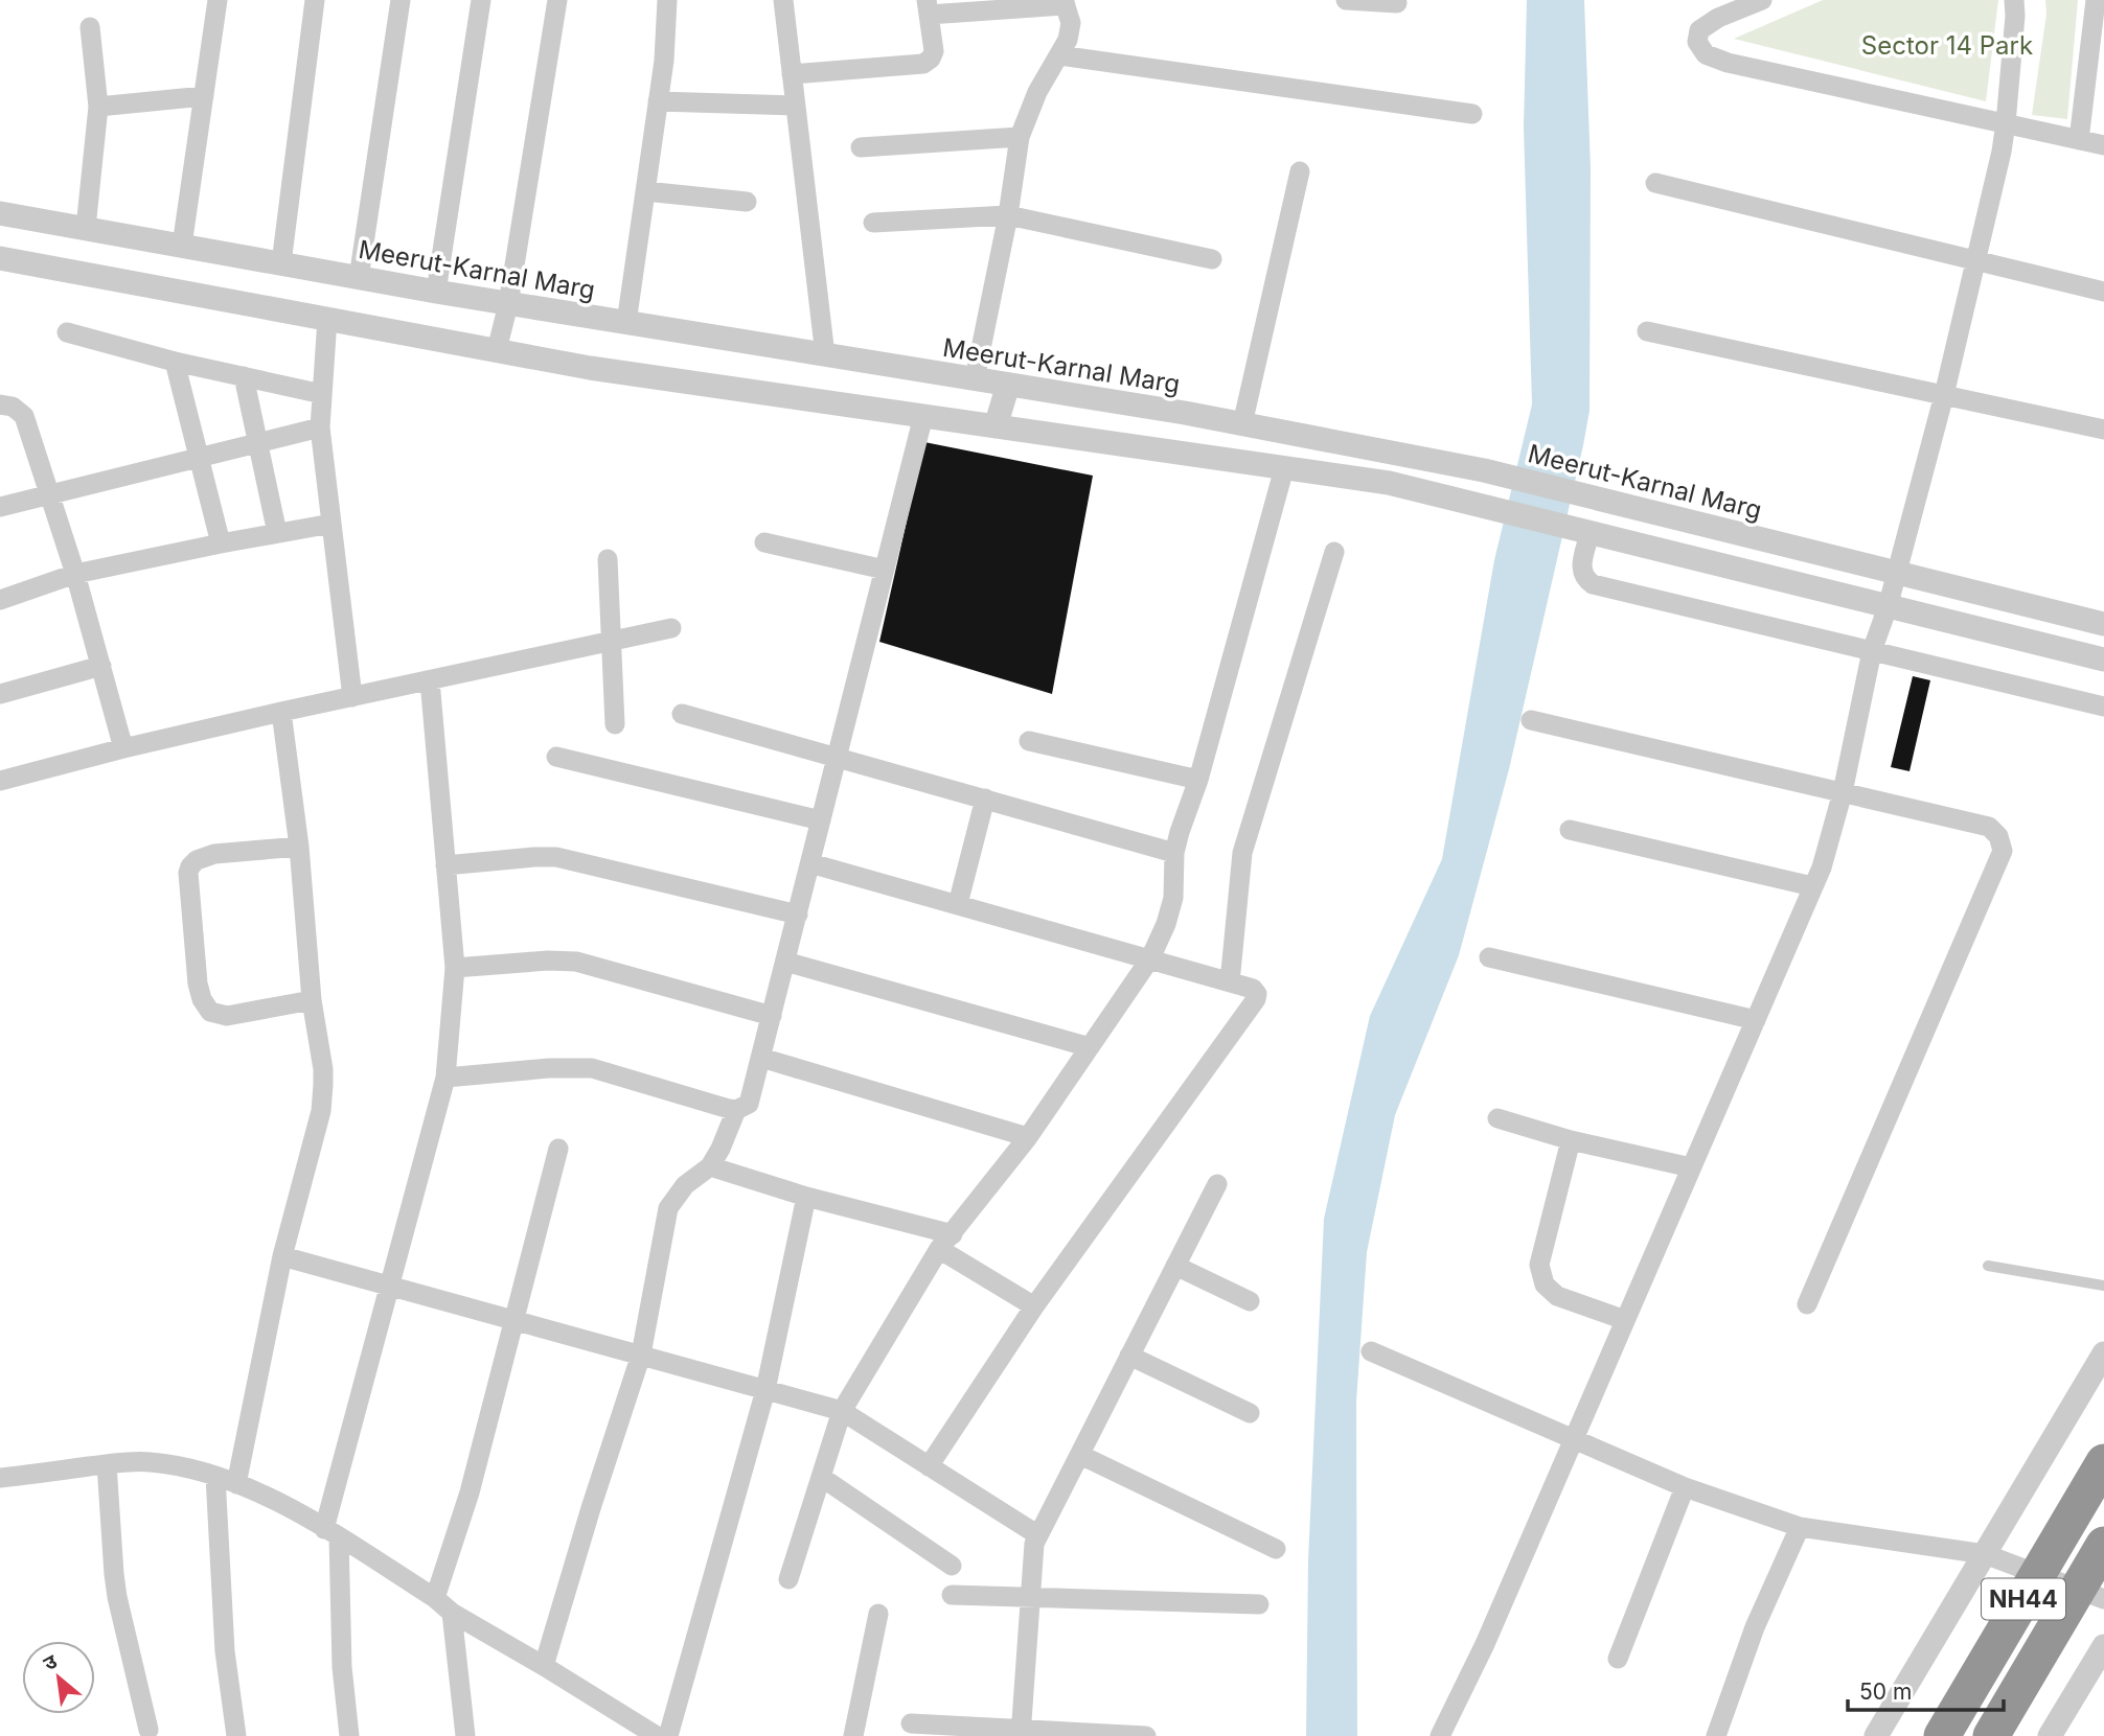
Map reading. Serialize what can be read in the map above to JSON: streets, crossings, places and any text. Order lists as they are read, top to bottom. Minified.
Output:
{"streets":{"highway":["NH44"],"street":["Meerut-Karnal Marg"]},"parks":["Sector 14 Park"],"scale_bar":"50 m","north":"top left"}
